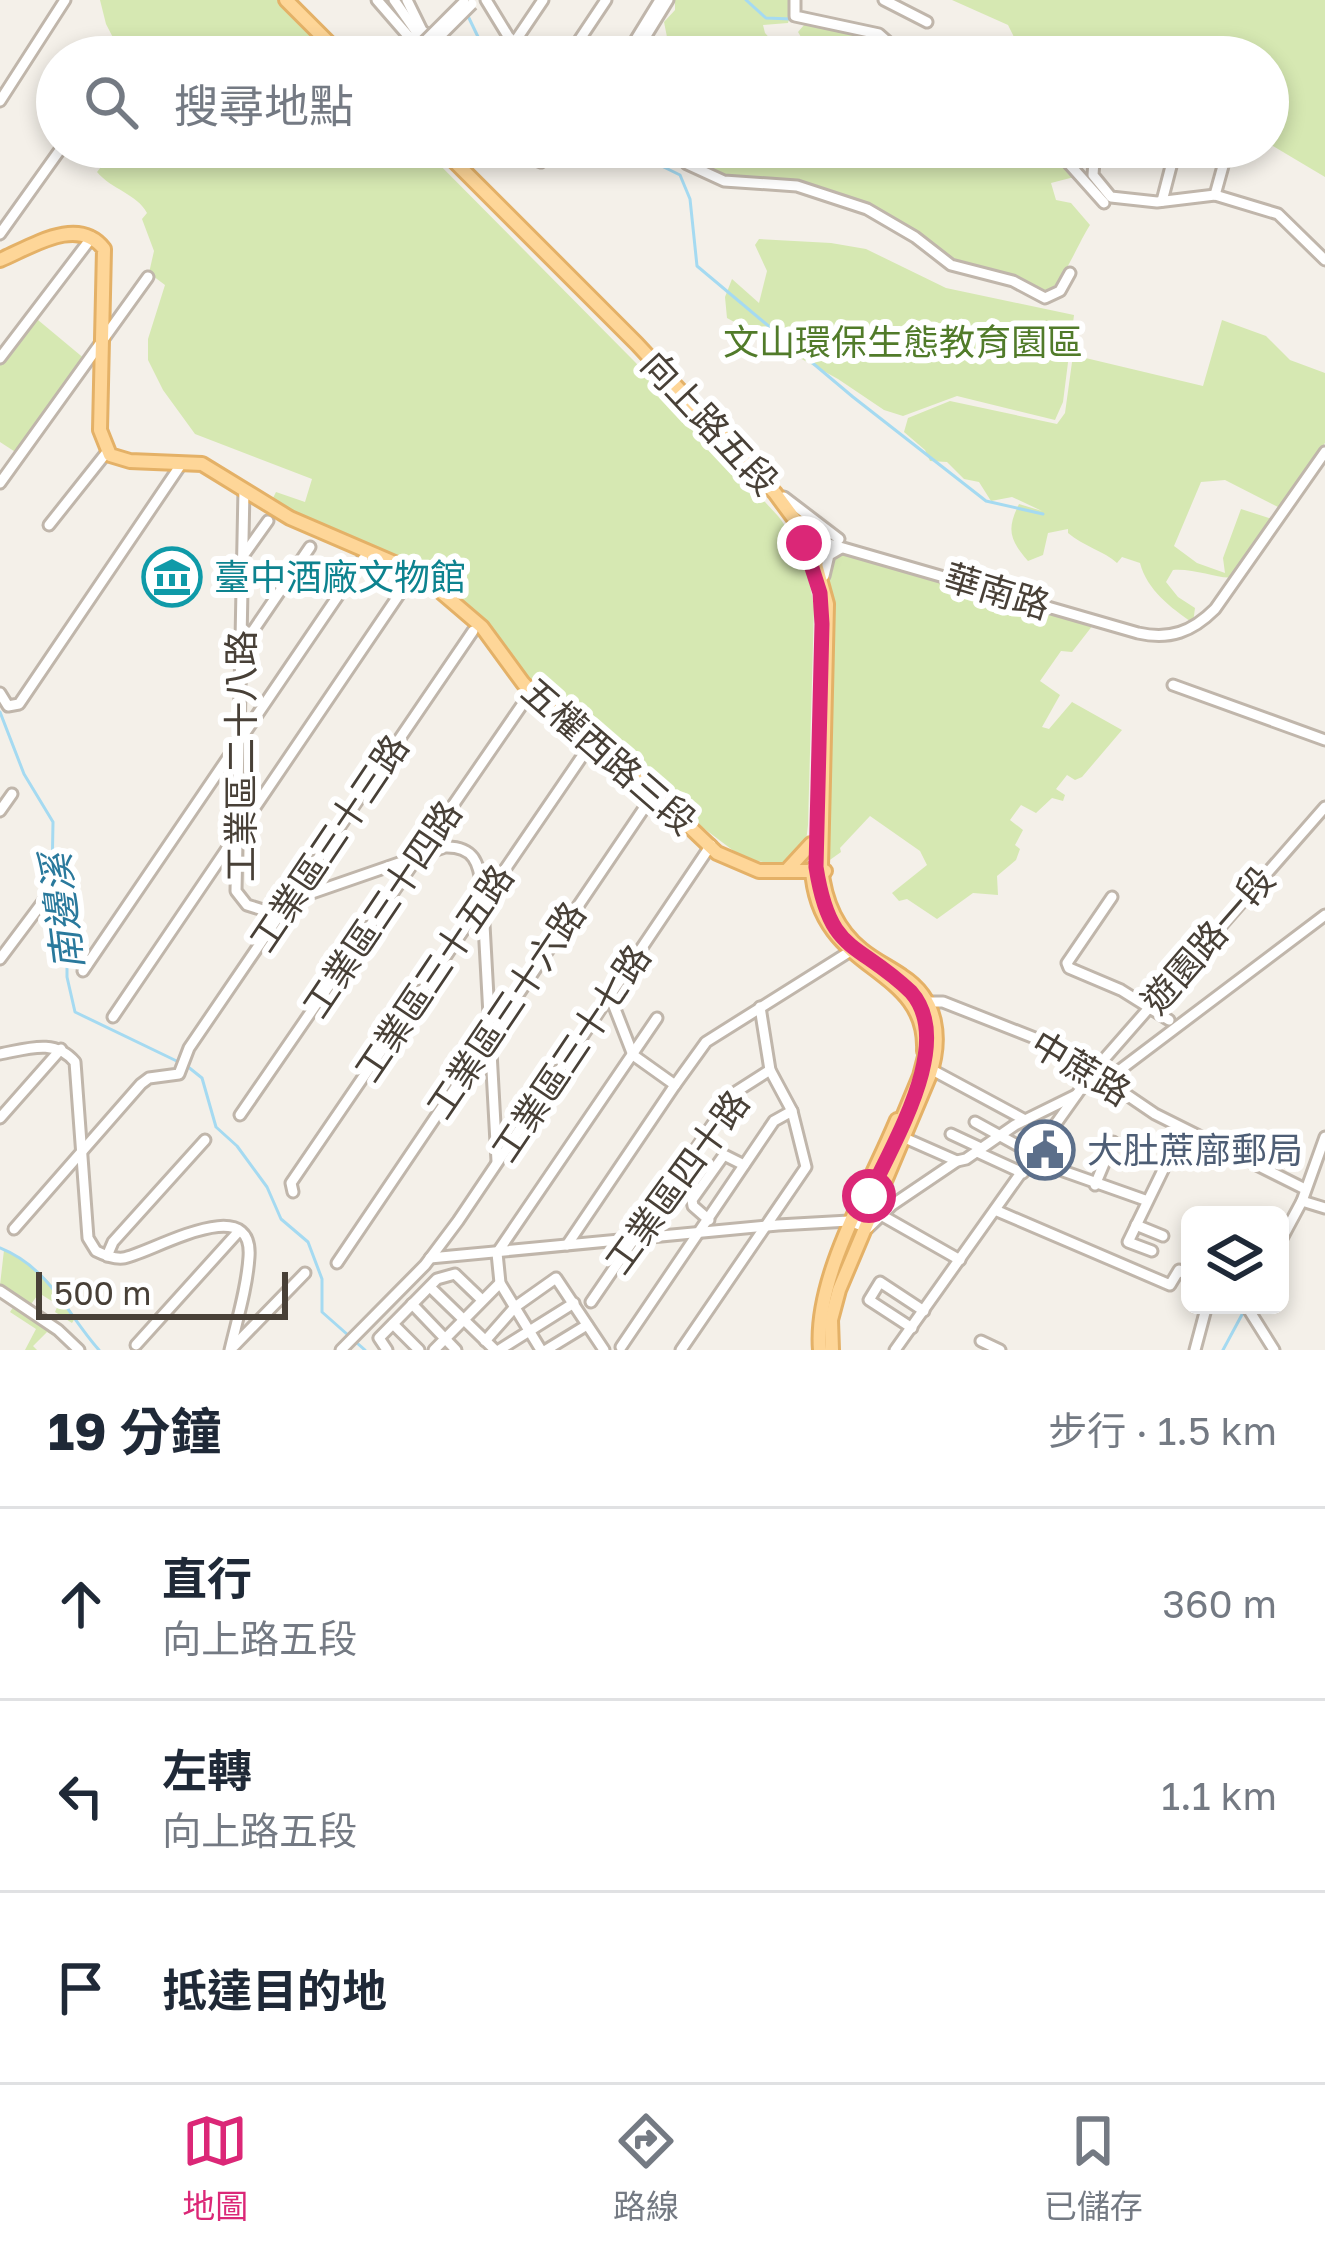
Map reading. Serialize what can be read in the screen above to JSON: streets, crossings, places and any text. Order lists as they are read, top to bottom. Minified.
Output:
{"streets":{"main road":["向上路五段","五權西路三段"],"street":["華南路","工業區二十八路","工業區三十三路","工業區三十四路","遊園路一段","工業區三十五路","工業區三十六路","工業區三十七路","中蔗路","工業區四十路"]},"crossings":[["向上路五段","華南路"],["向上路五段","五權西路三段"],["向上路五段","中蔗路"],["工業區二十八路","五權西路三段"],["工業區二十八路","工業區三十三路"],["工業區二十八路","工業區三十四路"],["五權西路三段","工業區三十六路"],["五權西路三段","工業區三十七路"],["遊園路一段","中蔗路"]],"water":["南邊溪"],"parks":["文山環保生態教育園區"],"places":{"museum":["臺中酒廠文物館"],"public building":["大肚蔗廍郵局"]},"scale_bar":"500 m","page":{"search":"搜尋地點","scale":"500 m","heading":["19 分鐘","步行 · 1.5 km"],"list":[["直行","向上路五段","360 m"],["左轉","向上路五段","1.1 km"],"抵達目的地"],"nav":["地圖","路線","已儲存"]}}
